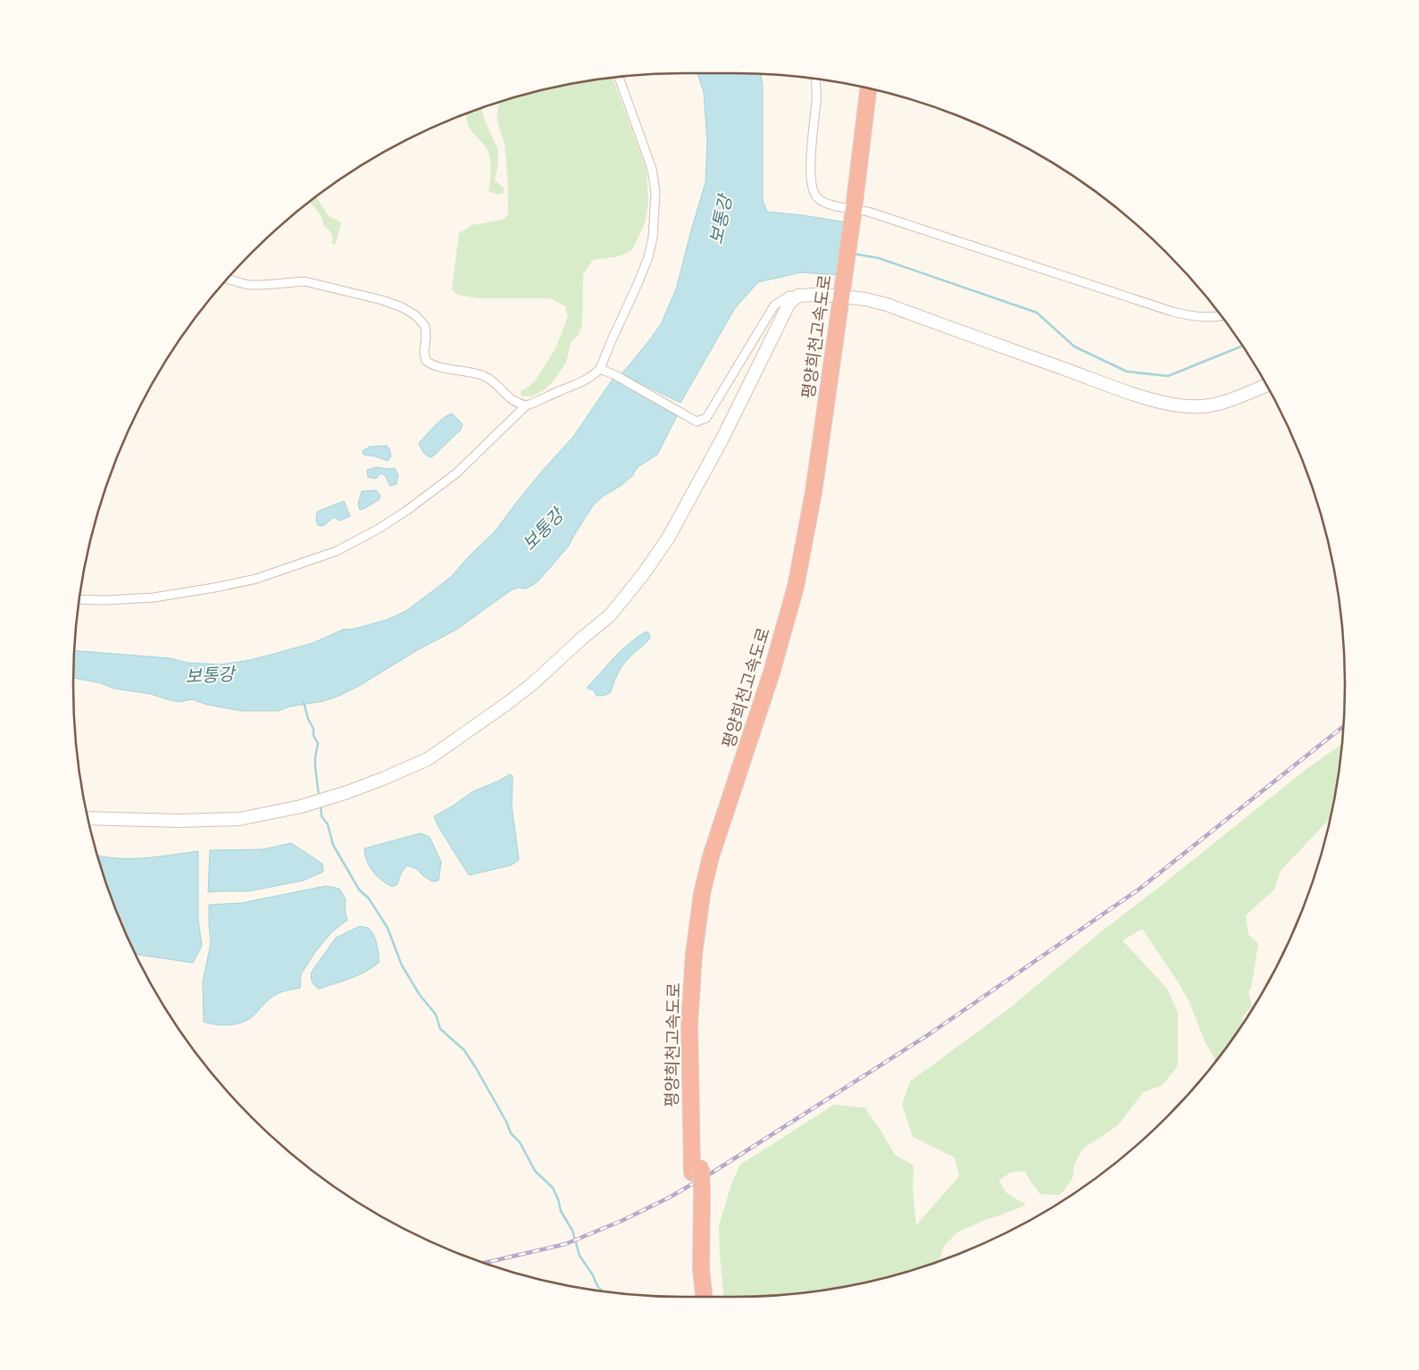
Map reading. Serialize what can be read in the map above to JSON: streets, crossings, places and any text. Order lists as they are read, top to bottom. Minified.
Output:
{"streets":{"highway":["평양희천고속도로"]},"water":["보통강"]}
